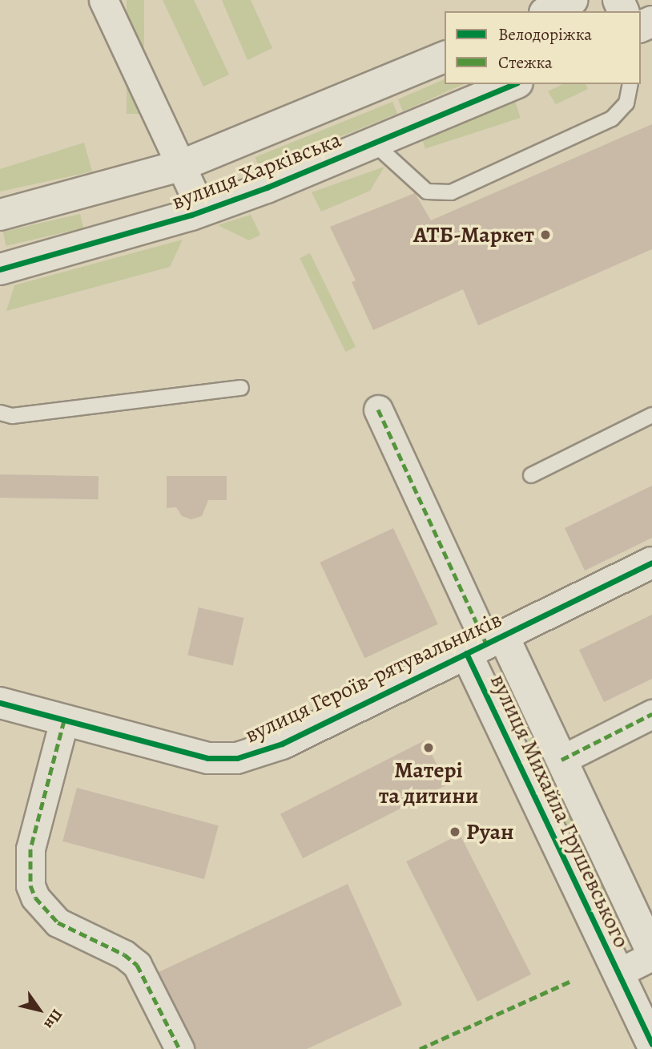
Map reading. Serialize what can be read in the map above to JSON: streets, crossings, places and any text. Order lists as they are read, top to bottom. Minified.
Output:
{"streets":{"street":["вулиця Харківська","вулиця Героїв-рятувальників","вулиця Михайла Грушевського"]},"crossings":[["вулиця Героїв-рятувальників","вулиця Михайла Грушевського"]],"places":["АТБ-Маркет","Матері та дитини","Руан"],"legend":["Велодоріжка","Стежка"],"north":"bottom right"}
